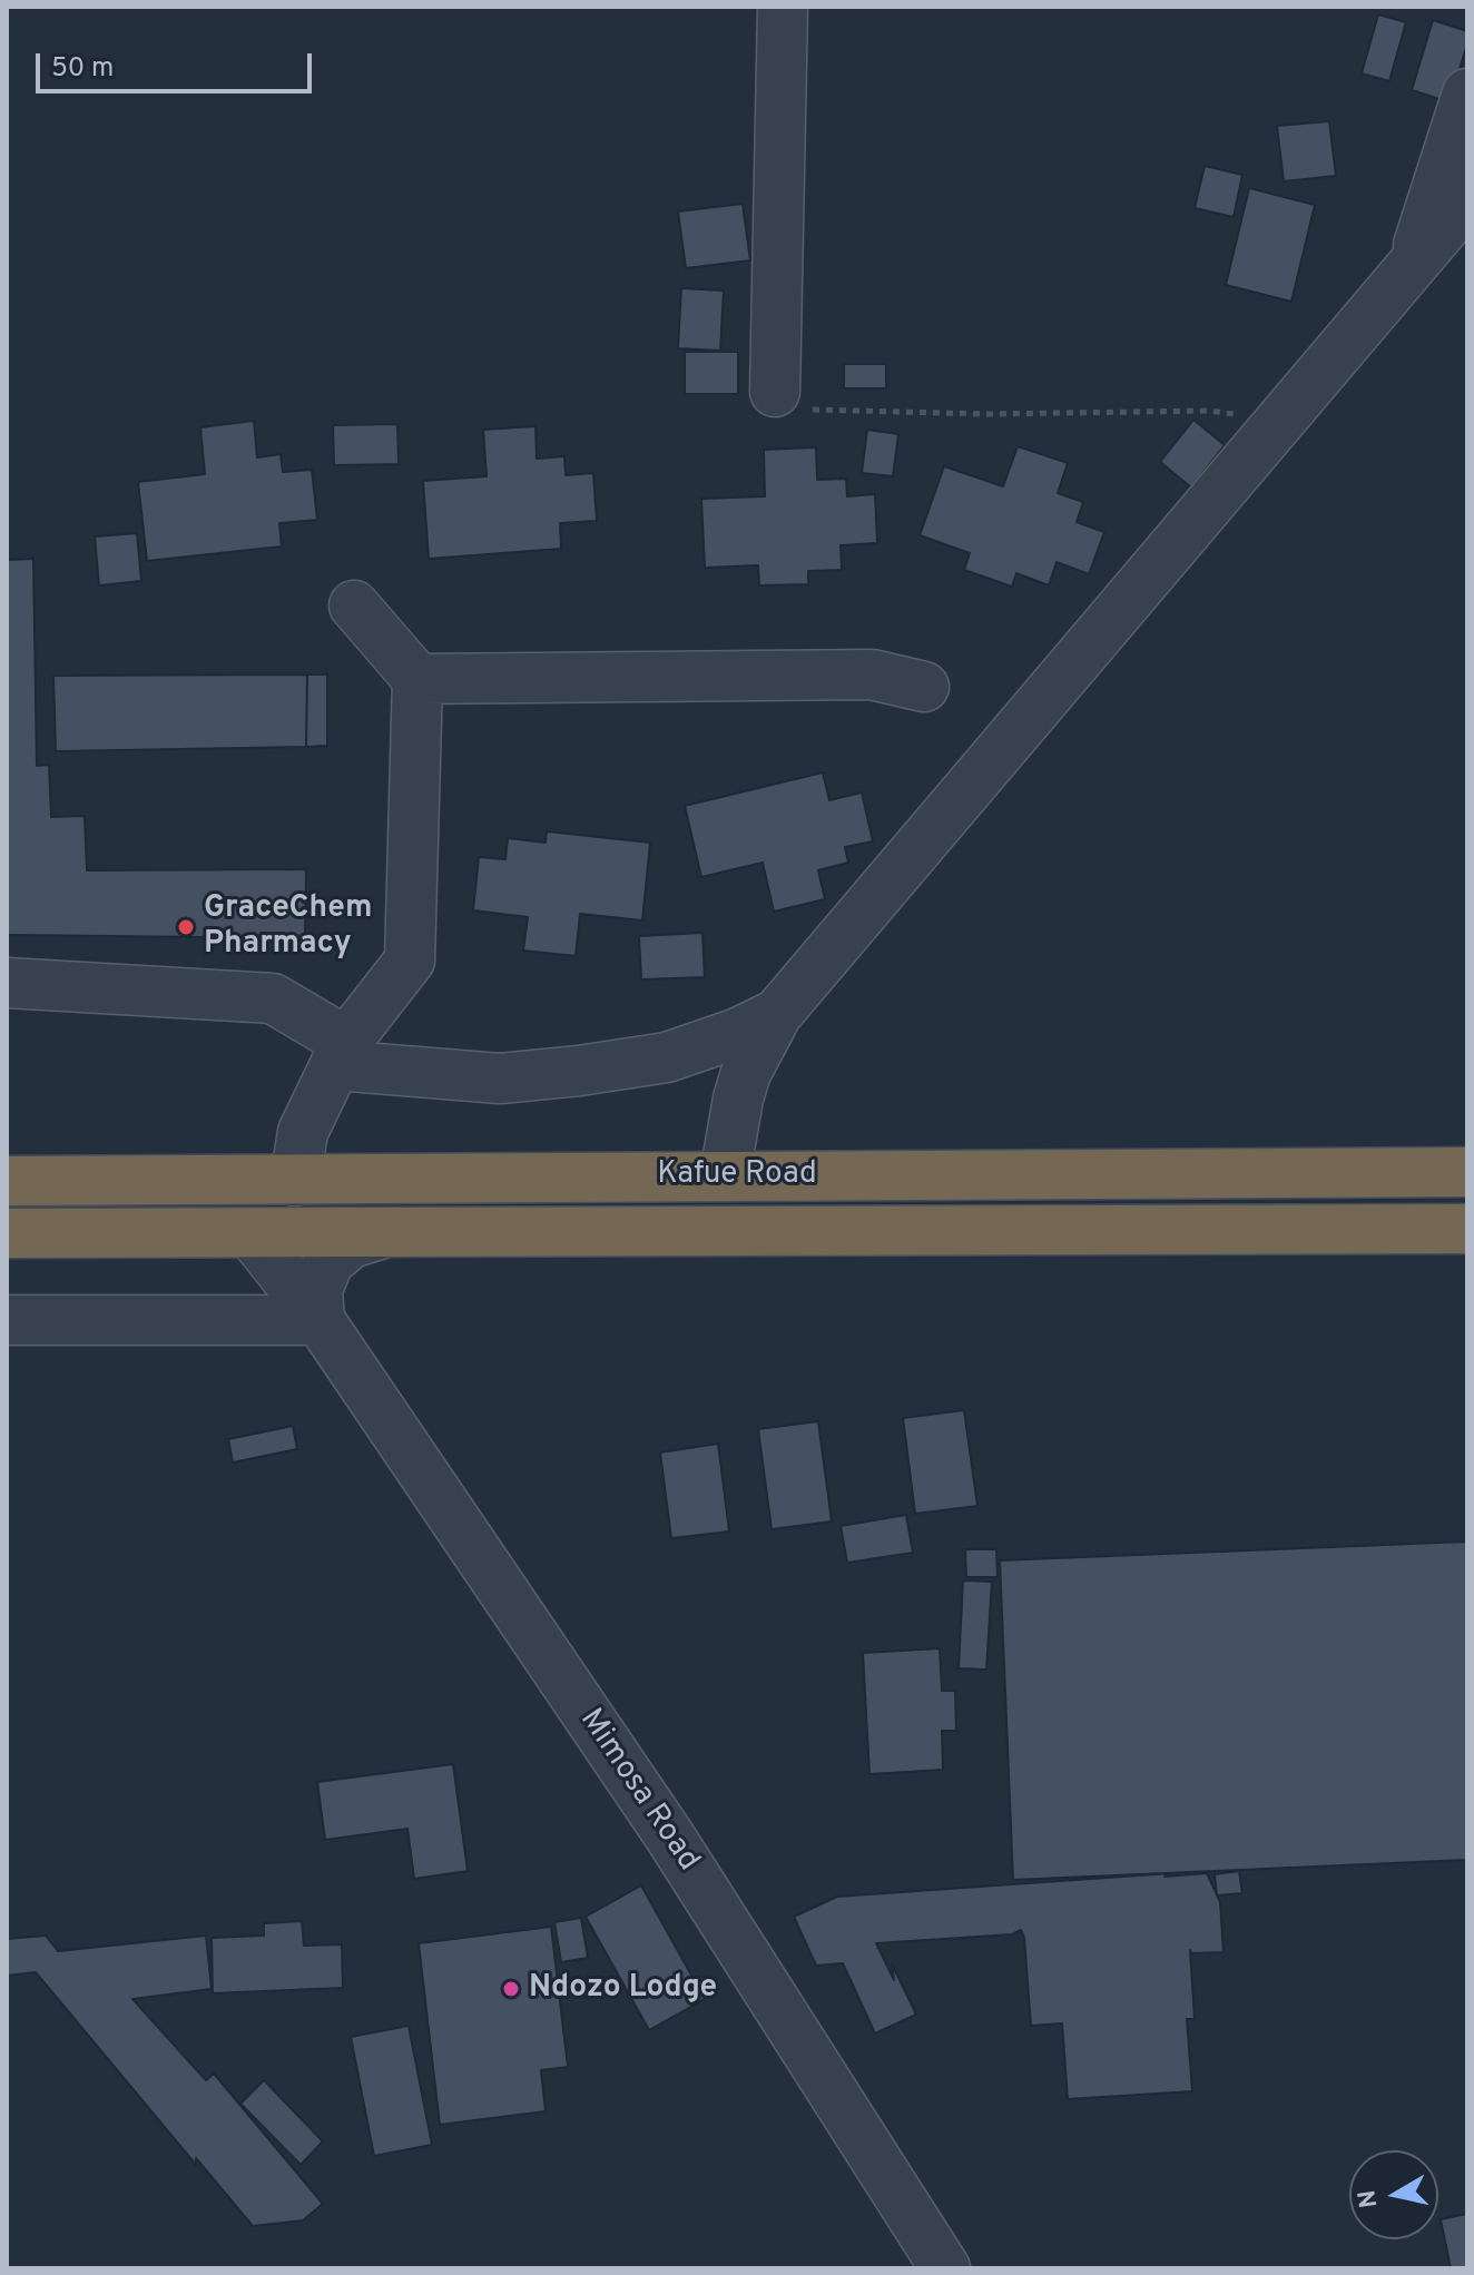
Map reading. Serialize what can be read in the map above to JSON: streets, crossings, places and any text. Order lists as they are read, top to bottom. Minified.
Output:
{"streets":{"highway":["Kafue Road"],"street":["Mimosa Road"]},"crossings":[["Kafue Road","Mimosa Road"]],"places":["GraceChem Pharmacy","Ndozo Lodge"],"scale_bar":"50 m","north":"left"}
